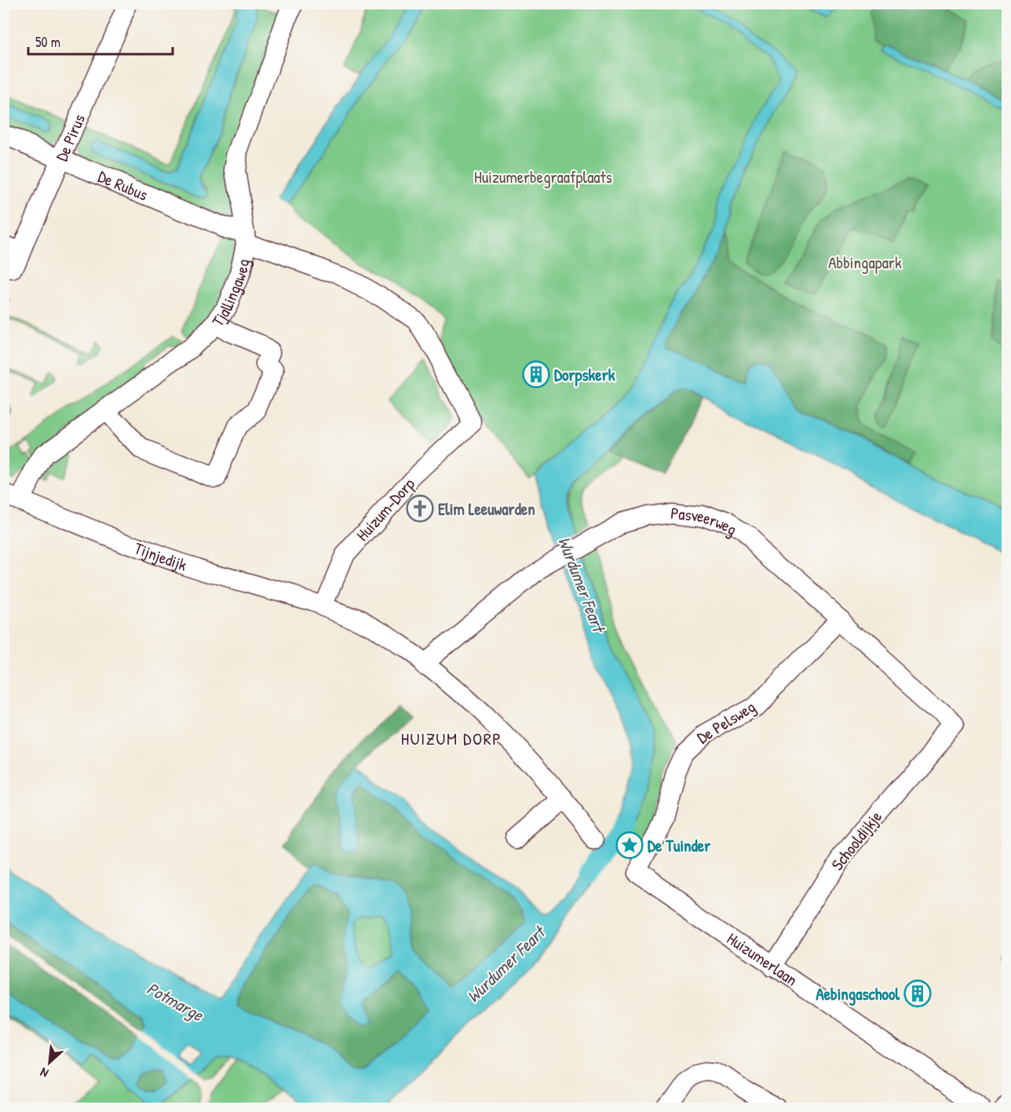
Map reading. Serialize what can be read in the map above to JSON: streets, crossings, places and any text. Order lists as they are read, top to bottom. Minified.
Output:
{"streets":{"street":["De Pirus","De Rubus","Tjallingaweg","Huizum-Dorp","Pasveerweg","Tijnjedijk","De Pelsweg","Schooldijkje","Huizumerlaan"]},"crossings":[["De Pirus","De Rubus"],["De Rubus","Tjallingaweg"],["De Rubus","Huizum-Dorp"],["Tjallingaweg","Huizum-Dorp"],["Tjallingaweg","Tijnjedijk"],["Huizum-Dorp","Tijnjedijk"],["Pasveerweg","De Pelsweg"],["Pasveerweg","Schooldijkje"],["De Pelsweg","Huizumerlaan"],["Schooldijkje","Huizumerlaan"]],"districts":["HUIZUM DORP"],"water":["Wurdumer Feart","Potmarge"],"parks":["Huizumerbegraafplaats","Abbingapark"],"places":{"building":["Dorpskerk","Aebingaschool"],"church":["Elim Leeuwarden"],"place":["De Tuinder"]},"scale_bar":"50 m","north":"bottom left"}
